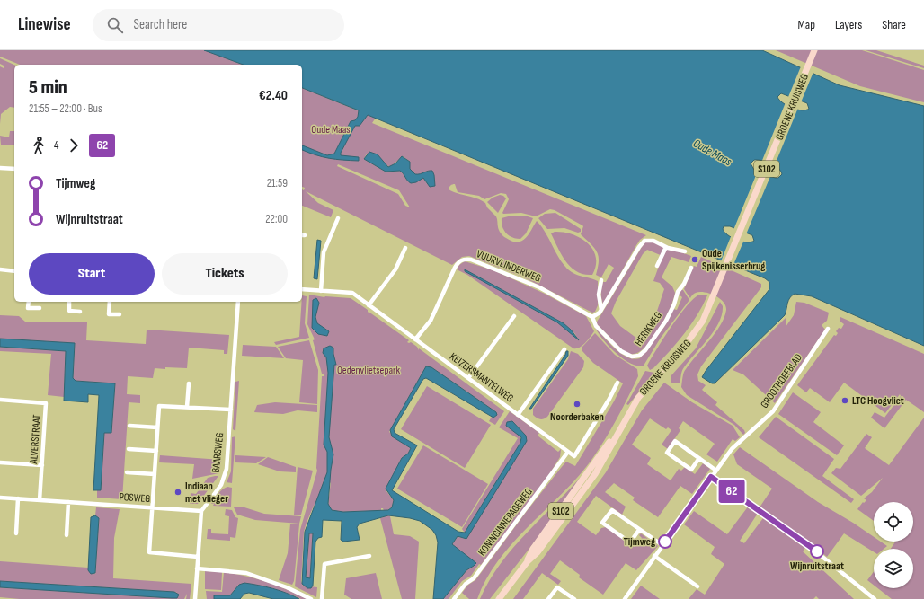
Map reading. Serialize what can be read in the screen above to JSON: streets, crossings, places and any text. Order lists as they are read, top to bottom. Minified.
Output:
{"streets":{"main road":["GROENE KRUISWEG","S102"],"street":["VUURVLINDERWEG","HERIKWEG","KEIZERSMANTELWEG","GROOTHOEFBLAD","ALVERSTRAAT","BAARSWEG","POSWEG","KONINGINNEPAGEWEG"]},"crossings":[["VUURVLINDERWEG","HERIKWEG"],["VUURVLINDERWEG","KEIZERSMANTELWEG"],["KEIZERSMANTELWEG","KONINGINNEPAGEWEG"],["ALVERSTRAAT","POSWEG"],["BAARSWEG","POSWEG"]],"water":["Oude Maas"],"parks":["Oude Maas","Oedenvlietsepark"],"places":["Oude Spijkenisserbrug","LTC Hoogvliet","Noorderbaken","Indiaan met vlieger","Tijmweg","Wijnruitstraat"],"lines":["bus line 62"],"page":{"header":"Linewise","search":"Search here","nav":["Map","Layers","Share"],"on_map":"62","heading":["5 min","21:55 – 22:00 · Bus","€2.40"],"legs":["4","62"],"list":[{"name":"Tijmweg","value":"21:59"},{"name":"Wijnruitstraat","value":"22:00"}],"buttons":["Start","Tickets"]}}
